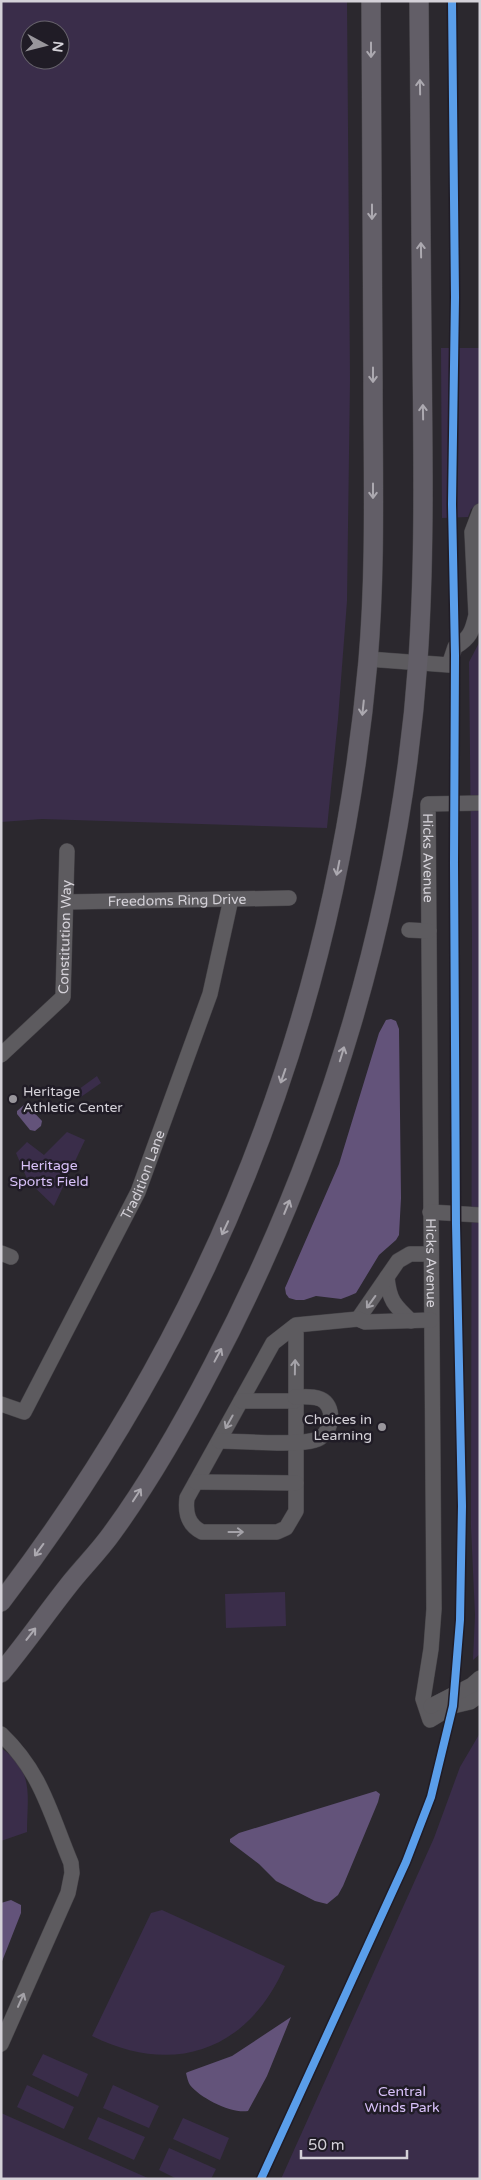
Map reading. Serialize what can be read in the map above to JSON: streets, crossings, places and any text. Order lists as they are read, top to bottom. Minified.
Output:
{"streets":{"street":["Hicks Avenue","Freedoms Ring Drive","Constitution Way","Tradition Lane"]},"crossings":[["Freedoms Ring Drive","Constitution Way"],["Freedoms Ring Drive","Tradition Lane"]],"parks":["Heritage Sports Field","Central Winds Park"],"places":["Heritage Athletic Center","Choices in Learning"],"scale_bar":"50 m","north":"right"}
